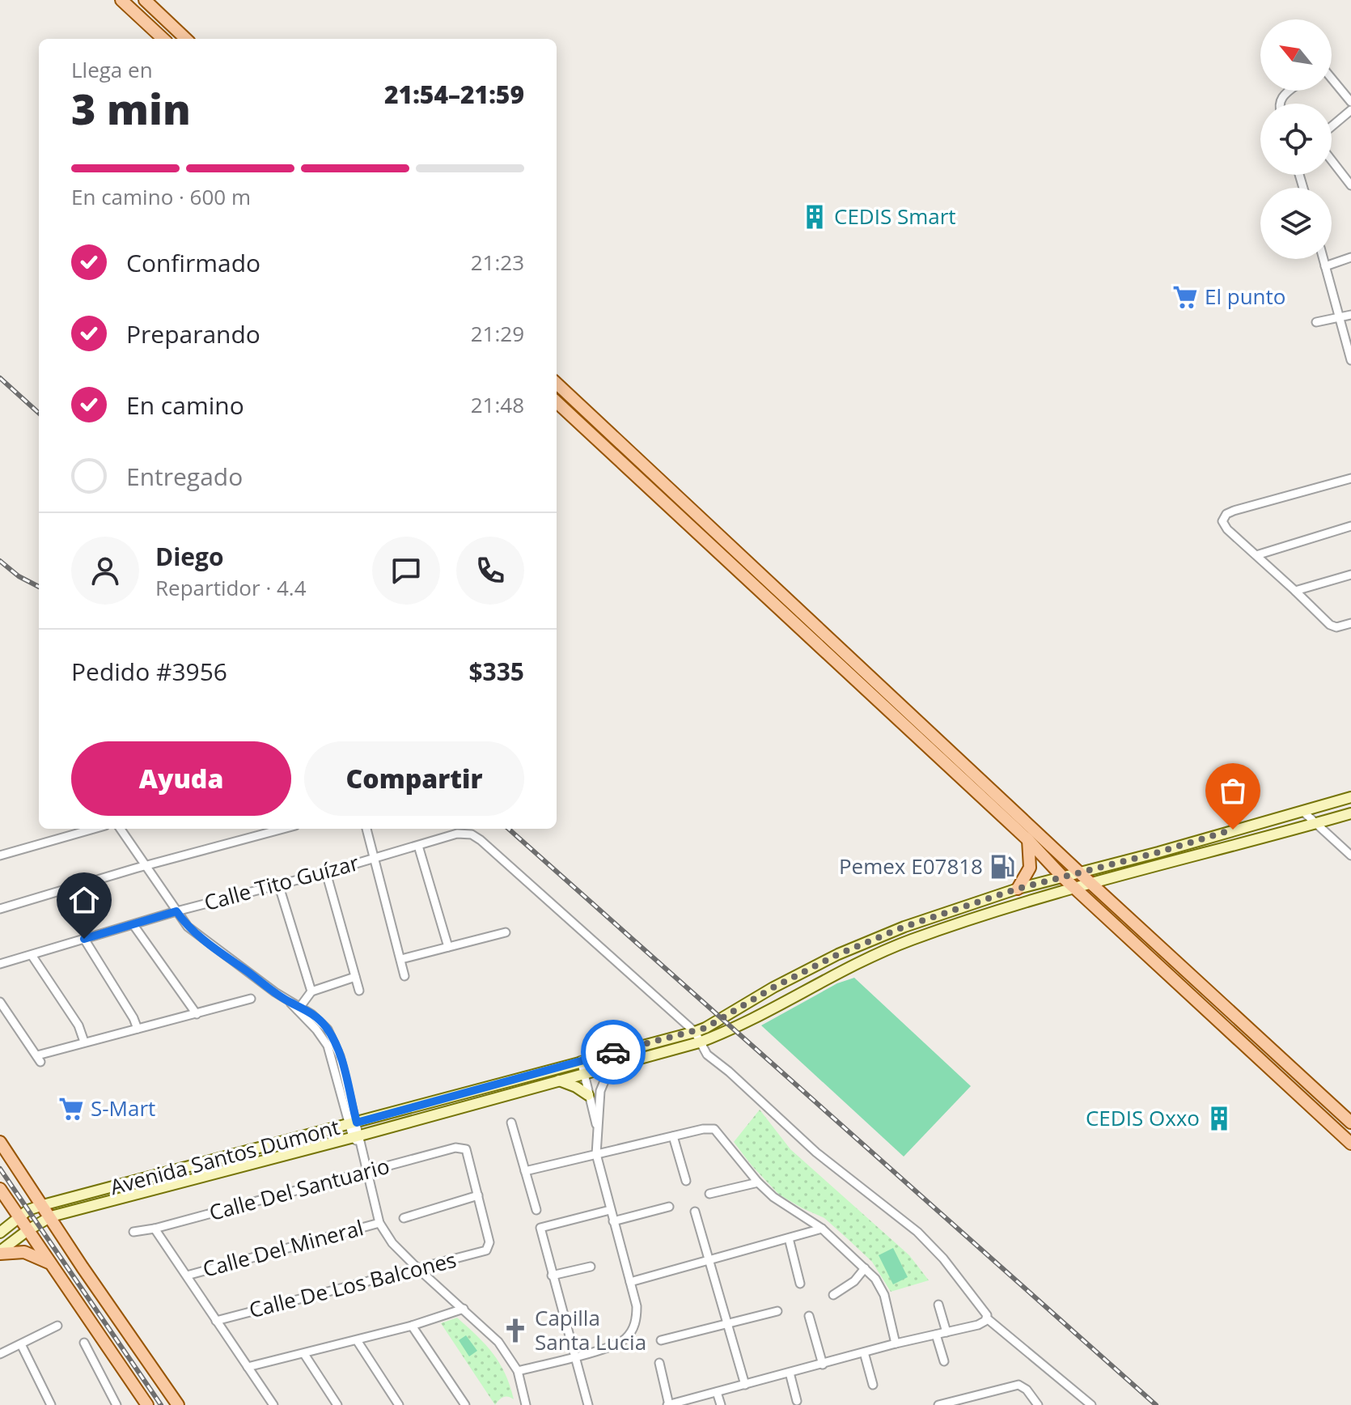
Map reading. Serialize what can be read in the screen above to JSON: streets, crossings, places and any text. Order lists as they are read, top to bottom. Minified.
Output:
{"streets":{"main road":["Avenida Santos Dumont"],"street":["Calle Tito Guízar","Calle Del Santuario","Calle Del Mineral","Calle De Los Balcones"]},"crossings":[["Calle Tito Guízar","Avenida Santos Dumont"],["Calle Del Santuario","Calle De Los Balcones"]],"places":{"building":["CEDIS Smart","CEDIS Oxxo"],"supermarket":["El punto","S-Mart"],"fuel station":["Pemex E07818"],"church":["Capilla Santa Lucia"]},"north":"top left","page":{"heading":["3 min","Llega en","21:54–21:59"],"panel":["Diego","Repartidor · 4.4","Pedido #3956","$335"],"bar":"En camino · 600 m","list":[["Confirmado","21:23"],["Preparando","21:29"],["En camino","21:48"],"Entregado"],"buttons":["Ayuda","Compartir"]}}
